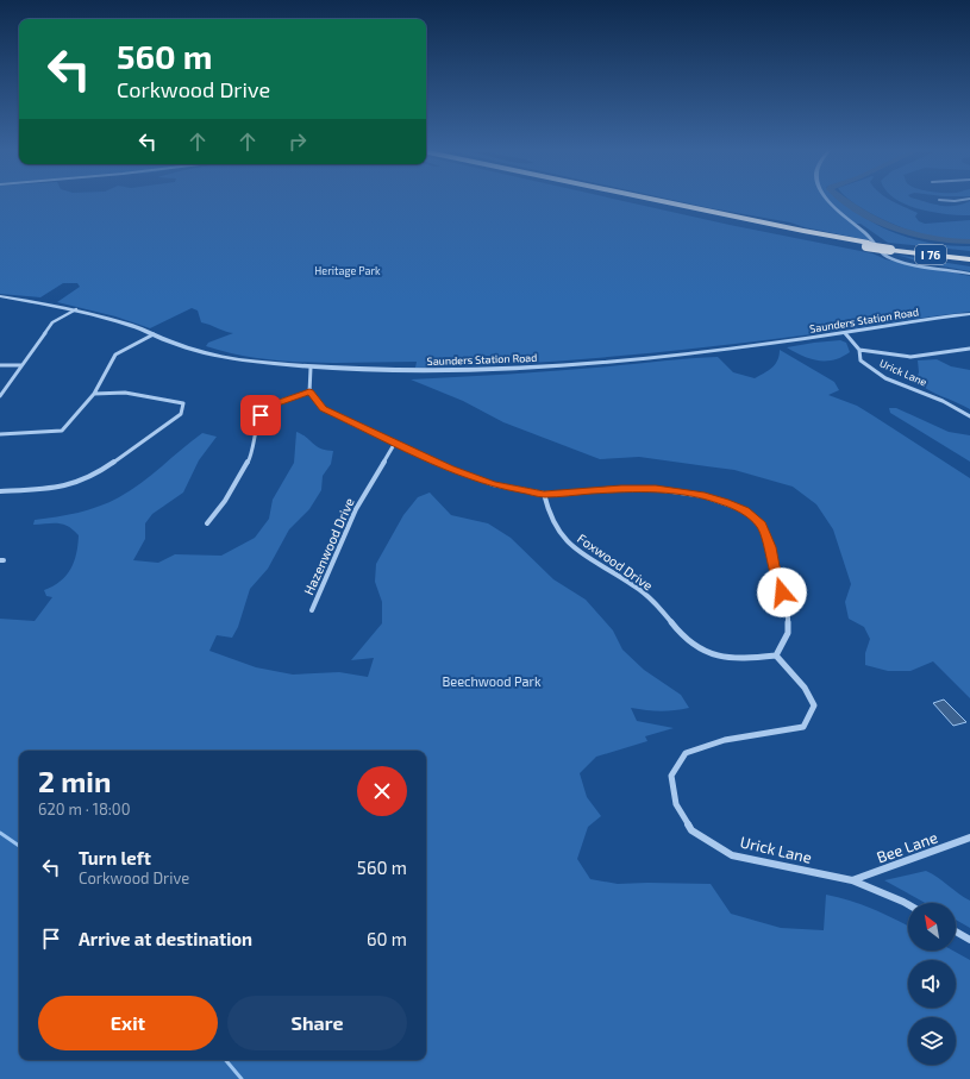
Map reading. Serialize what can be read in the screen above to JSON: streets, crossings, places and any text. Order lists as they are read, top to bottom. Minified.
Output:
{"streets":{"highway":["I 76"],"street":["Saunders Station Road","Urick Lane","Hazenwood Drive","Foxwood Drive","Bee Lane"]},"crossings":[["Saunders Station Road","Urick Lane"],["Urick Lane","Foxwood Drive"],["Urick Lane","Bee Lane"]],"parks":["Heritage Park","Beechwood Park"],"north":"top left","page":{"turn":["560 m","Corkwood Drive"],"heading":["2 min","620 m · 18:00"],"list":[{"name":"Turn left","note":"Corkwood Drive","value":"560 m"},{"name":"Arrive at destination","value":"60 m"}],"buttons":["Exit","Share"]}}
